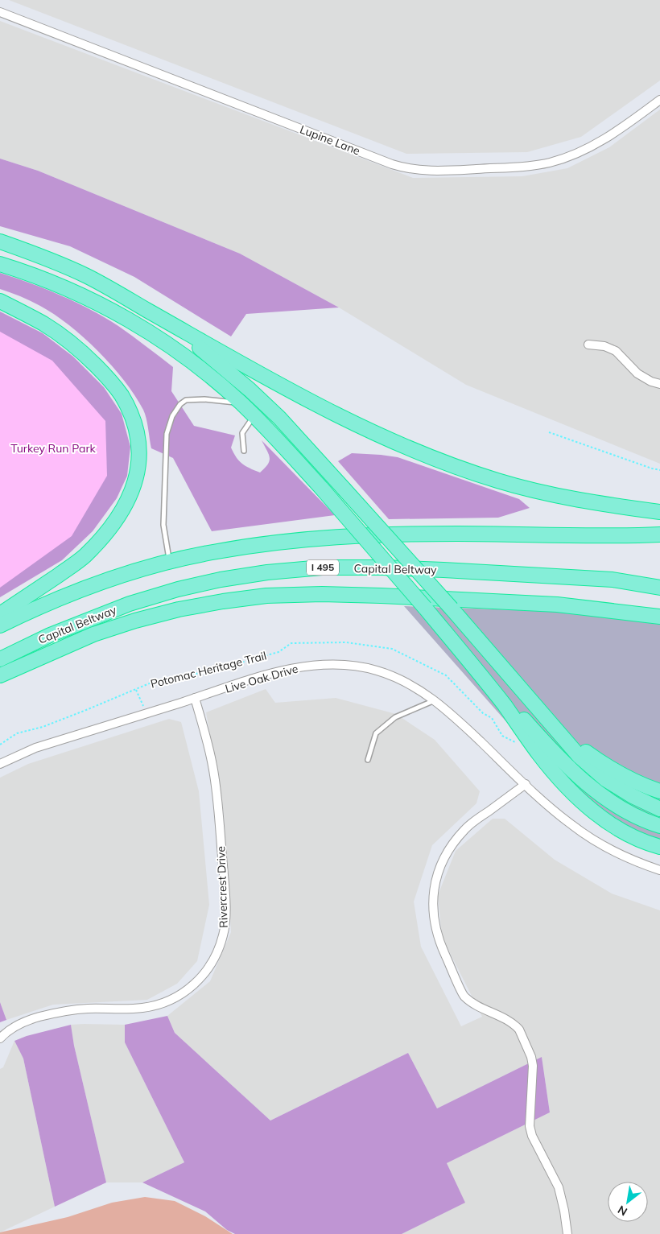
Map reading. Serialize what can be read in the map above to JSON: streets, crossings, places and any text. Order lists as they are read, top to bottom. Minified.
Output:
{"streets":{"highway":["I 495","Capital Beltway"],"street":["Lupine Lane","Live Oak Drive","Rivercrest Drive"],"path":["Potomac Heritage Trail"]},"crossings":[["Live Oak Drive","Rivercrest Drive"]],"parks":["Turkey Run Park"],"north":"bottom left"}
